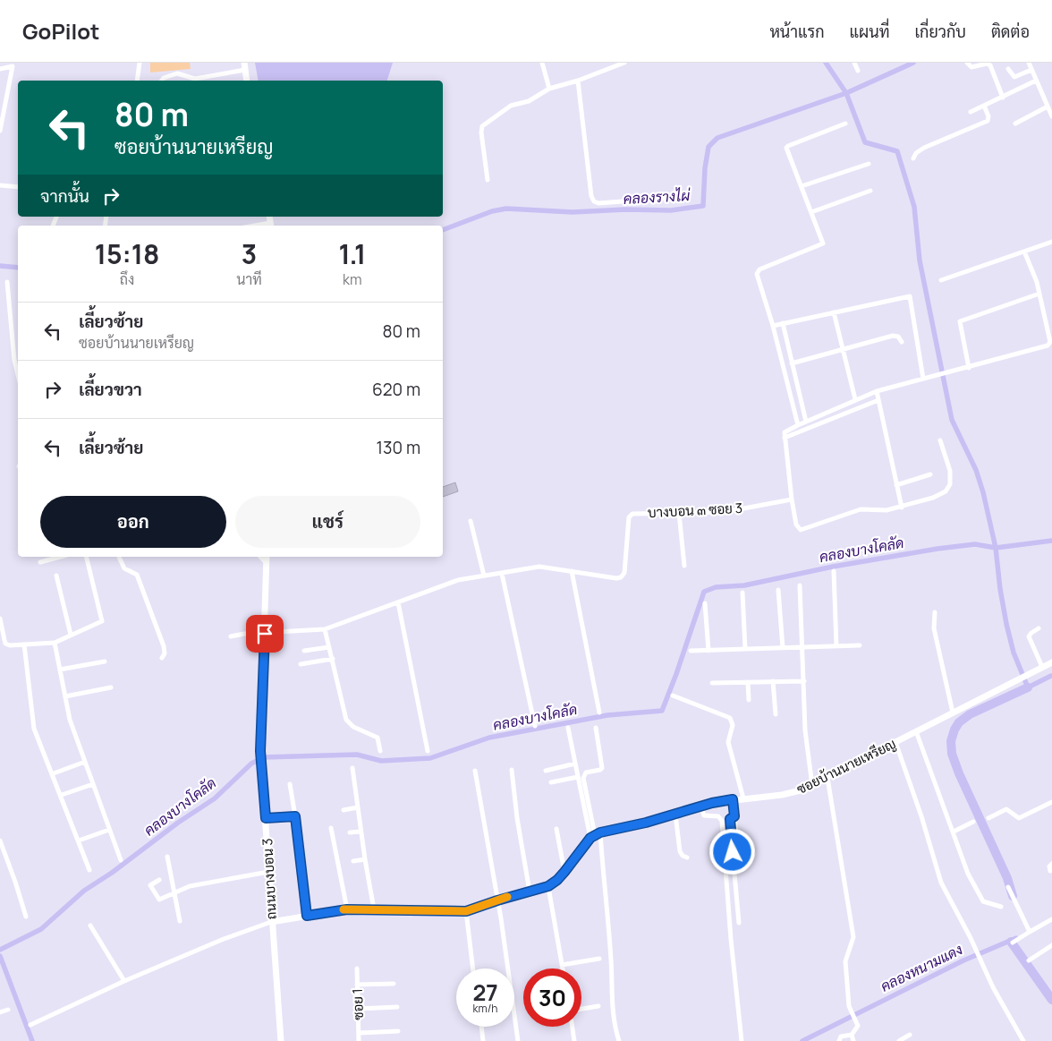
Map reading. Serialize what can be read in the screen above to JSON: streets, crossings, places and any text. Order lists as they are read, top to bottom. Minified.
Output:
{"streets":{"street":["บางบอน ๓ ซอย 3","ซอยบ้านนายเหรียญ","ถนนบางบอน 3","ซอย 1"]},"crossings":[["บางบอน ๓ ซอย 3","ถนนบางบอน 3"]],"water":["คลองรางไผ่","คลองบางโคลัด","คลองหนามแดง"],"page":{"header":"GoPilot","nav":["หน้าแรก","แผนที่","เกี่ยวกับ","ติดต่อ"],"turn":["80 m","ซอยบ้านนายเหรียญ"],"then":"จากนั้น","eta":["15:18","ถึง","3","นาที","1.1","km"],"list":[{"name":"เลี้ยวซ้าย","note":"ซอยบ้านนายเหรียญ","value":"80 m"},{"name":"เลี้ยวขวา","value":"620 m"},{"name":"เลี้ยวซ้าย","value":"130 m"}],"buttons":["ออก","แชร์"],"speed":"27 km/h","limit":"30"}}
